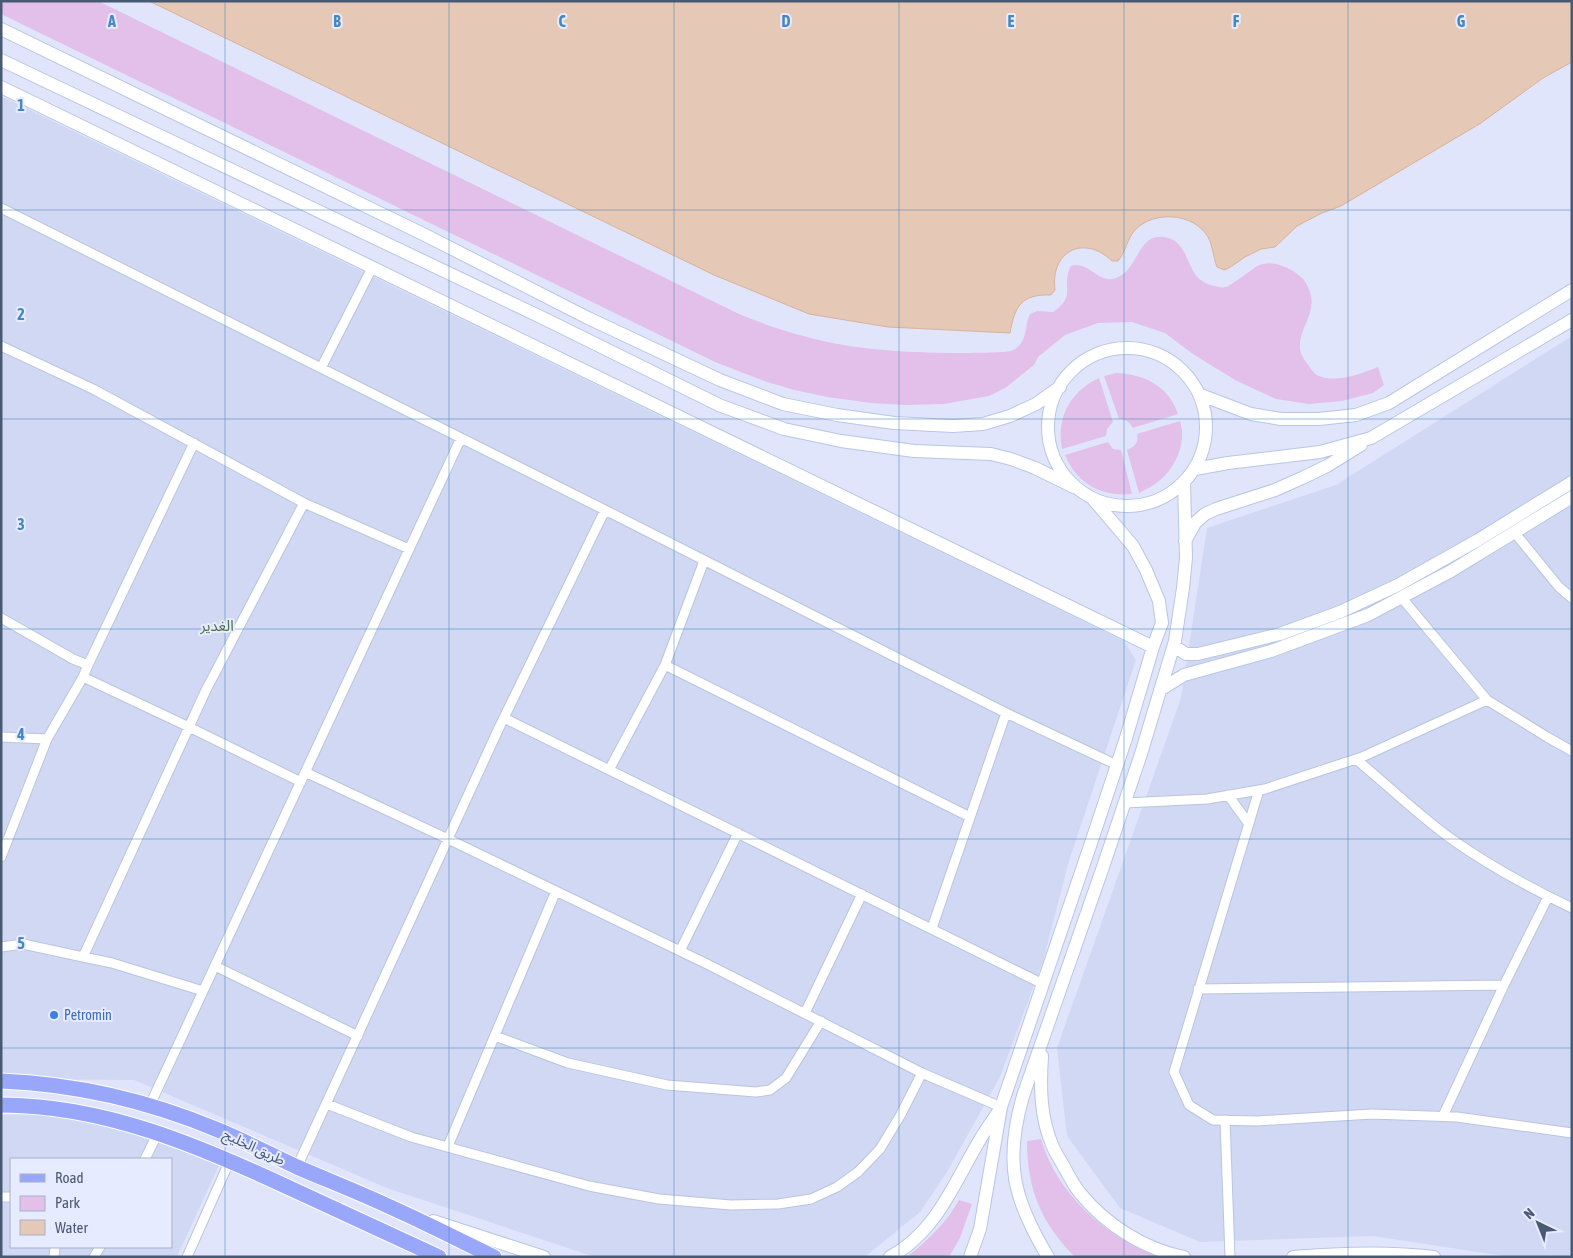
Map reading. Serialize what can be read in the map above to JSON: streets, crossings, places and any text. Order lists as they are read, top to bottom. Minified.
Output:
{"streets":{"main road":["طريق الخليج"]},"districts":["الغدير"],"places":["Petromin"],"legend":["Road","Park","Water"],"north":"top left","grid":{"columns":["A","B","C","D","E","F","G"],"rows":["1","2","3","4","5"]}}
